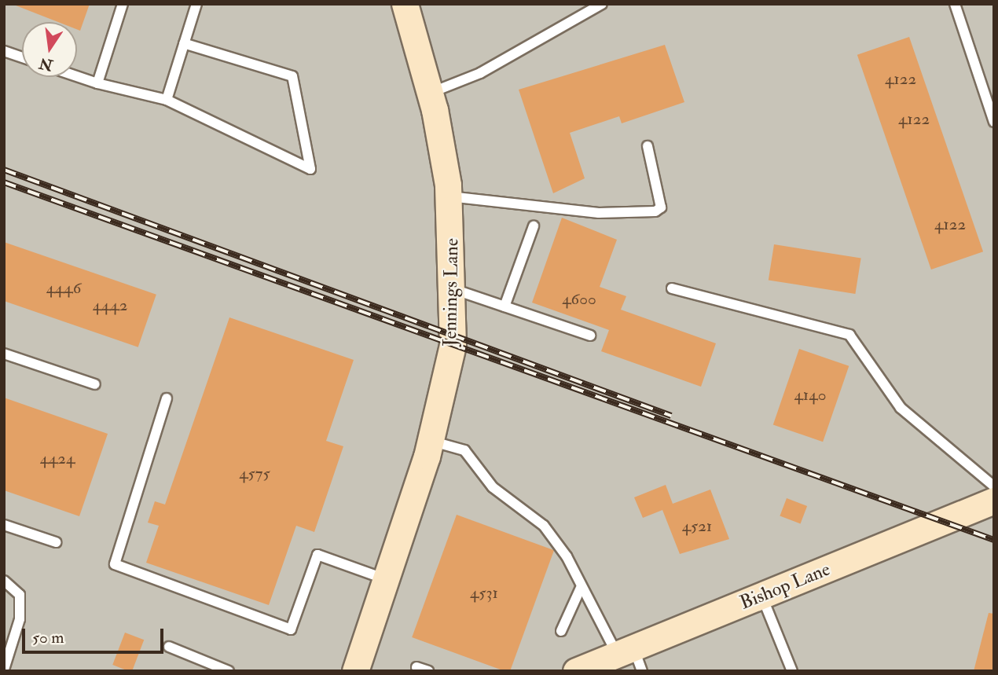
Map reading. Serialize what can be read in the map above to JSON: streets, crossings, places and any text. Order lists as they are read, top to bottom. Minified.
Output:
{"streets":{"street":["Jennings Lane","Bishop Lane"]},"house_numbers":["4122","4122","4122","4446","4600","4442","4140","4424","4575","4521","4531"],"scale_bar":"50 m","north":"bottom"}
